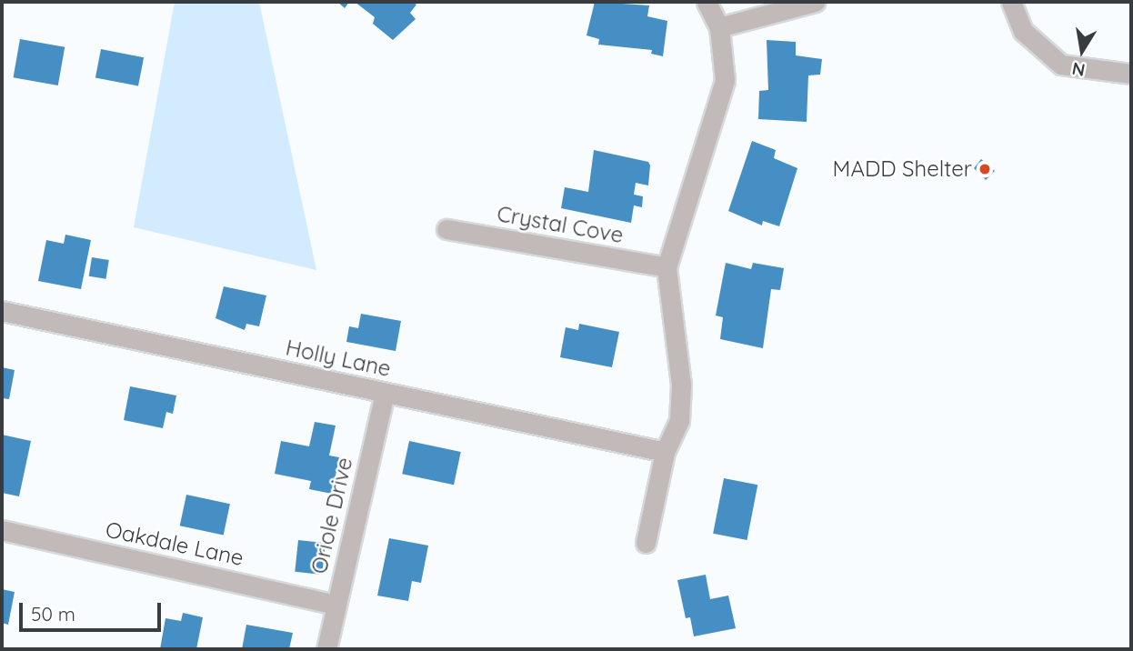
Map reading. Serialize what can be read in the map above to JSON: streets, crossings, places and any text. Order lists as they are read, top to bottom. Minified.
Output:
{"streets":{"street":["Crystal Cove","Holly Lane","Oriole Drive","Oakdale Lane"]},"crossings":[["Holly Lane","Oriole Drive"],["Oriole Drive","Oakdale Lane"]],"places":["MADD Shelter"],"scale_bar":"50 m","north":"bottom"}
